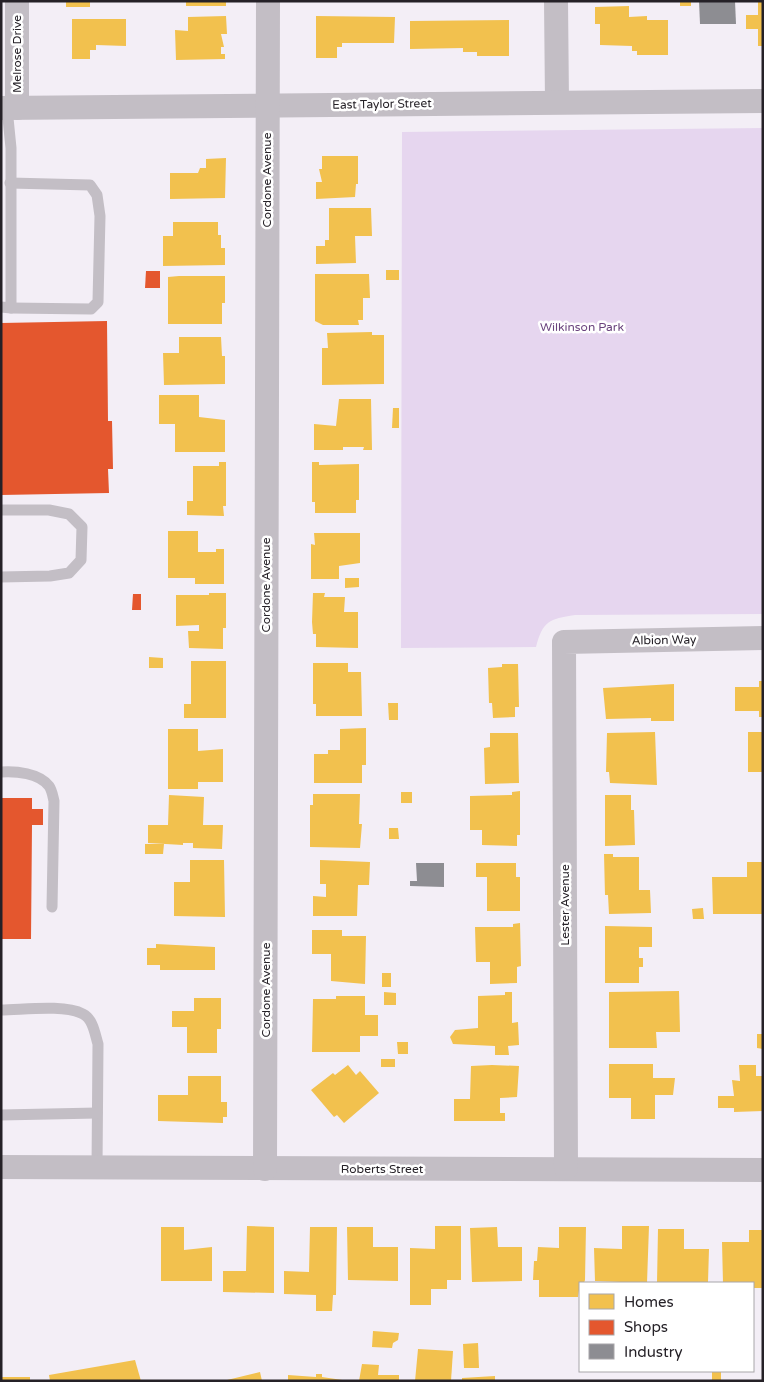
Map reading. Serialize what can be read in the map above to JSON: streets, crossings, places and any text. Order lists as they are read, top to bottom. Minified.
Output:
{"streets":{"street":["Melrose Drive","East Taylor Street","Cordone Avenue","Albion Way","Lester Avenue","Roberts Street"]},"crossings":[["Melrose Drive","East Taylor Street"],["East Taylor Street","Cordone Avenue"],["Cordone Avenue","Roberts Street"],["Albion Way","Lester Avenue"],["Lester Avenue","Roberts Street"]],"parks":["Wilkinson Park"],"legend":["Homes","Shops","Industry"]}
